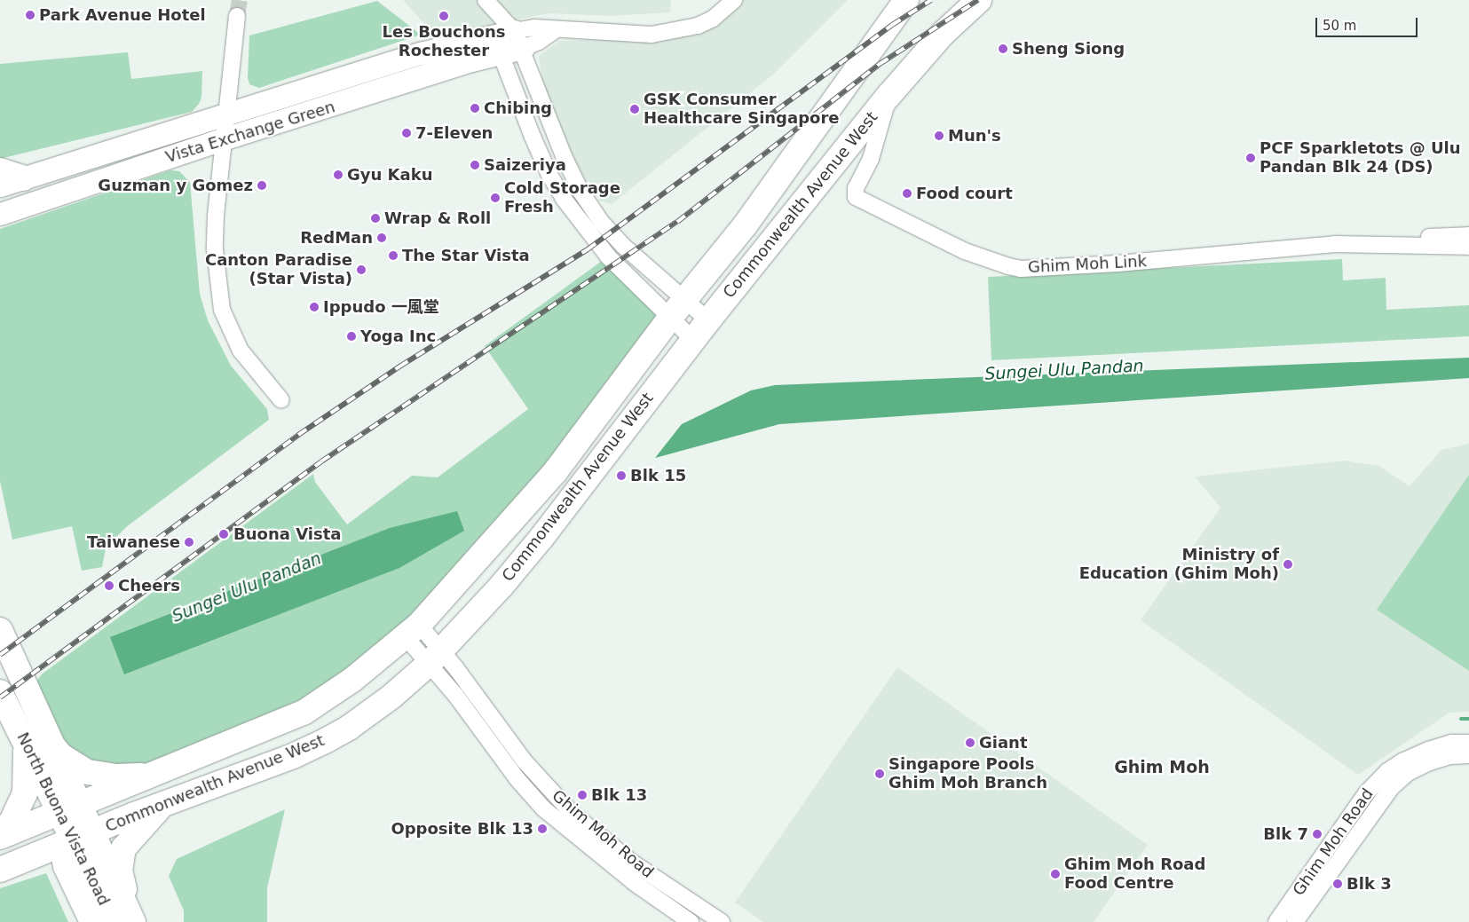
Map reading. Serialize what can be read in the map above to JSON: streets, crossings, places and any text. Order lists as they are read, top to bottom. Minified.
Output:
{"streets":{"main road":["Commonwealth Avenue West","North Buona Vista Road"],"street":["Vista Exchange Green","Ghim Moh Link","Ghim Moh Road"]},"crossings":[["Commonwealth Avenue West","Ghim Moh Link"],["Commonwealth Avenue West","North Buona Vista Road"],["Commonwealth Avenue West","Ghim Moh Road"]],"districts":["Ghim Moh"],"water":["Sungei Ulu Pandan"],"places":["Park Avenue Hotel","Les Bouchons Rochester","Sheng Siong","Chibing","GSK Consumer Healthcare Singapore","7-Eleven","Mun's","PCF Sparkletots @ Ulu Pandan Blk 24 (DS)","Saizeriya","Gyu Kaku","Guzman y Gomez","Food court","Cold Storage Fresh","Wrap & Roll","RedMan","The Star Vista","Canton Paradise (Star Vista)","Ippudo 一風堂","Yoga Inc","Blk 15","Buona Vista","Taiwanese","Ministry of Education (Ghim Moh)","Cheers","Giant","Singapore Pools Ghim Moh Branch","Blk 13","Opposite Blk 13","Blk 7","Ghim Moh Road Food Centre","Blk 3"],"scale_bar":"50 m"}
